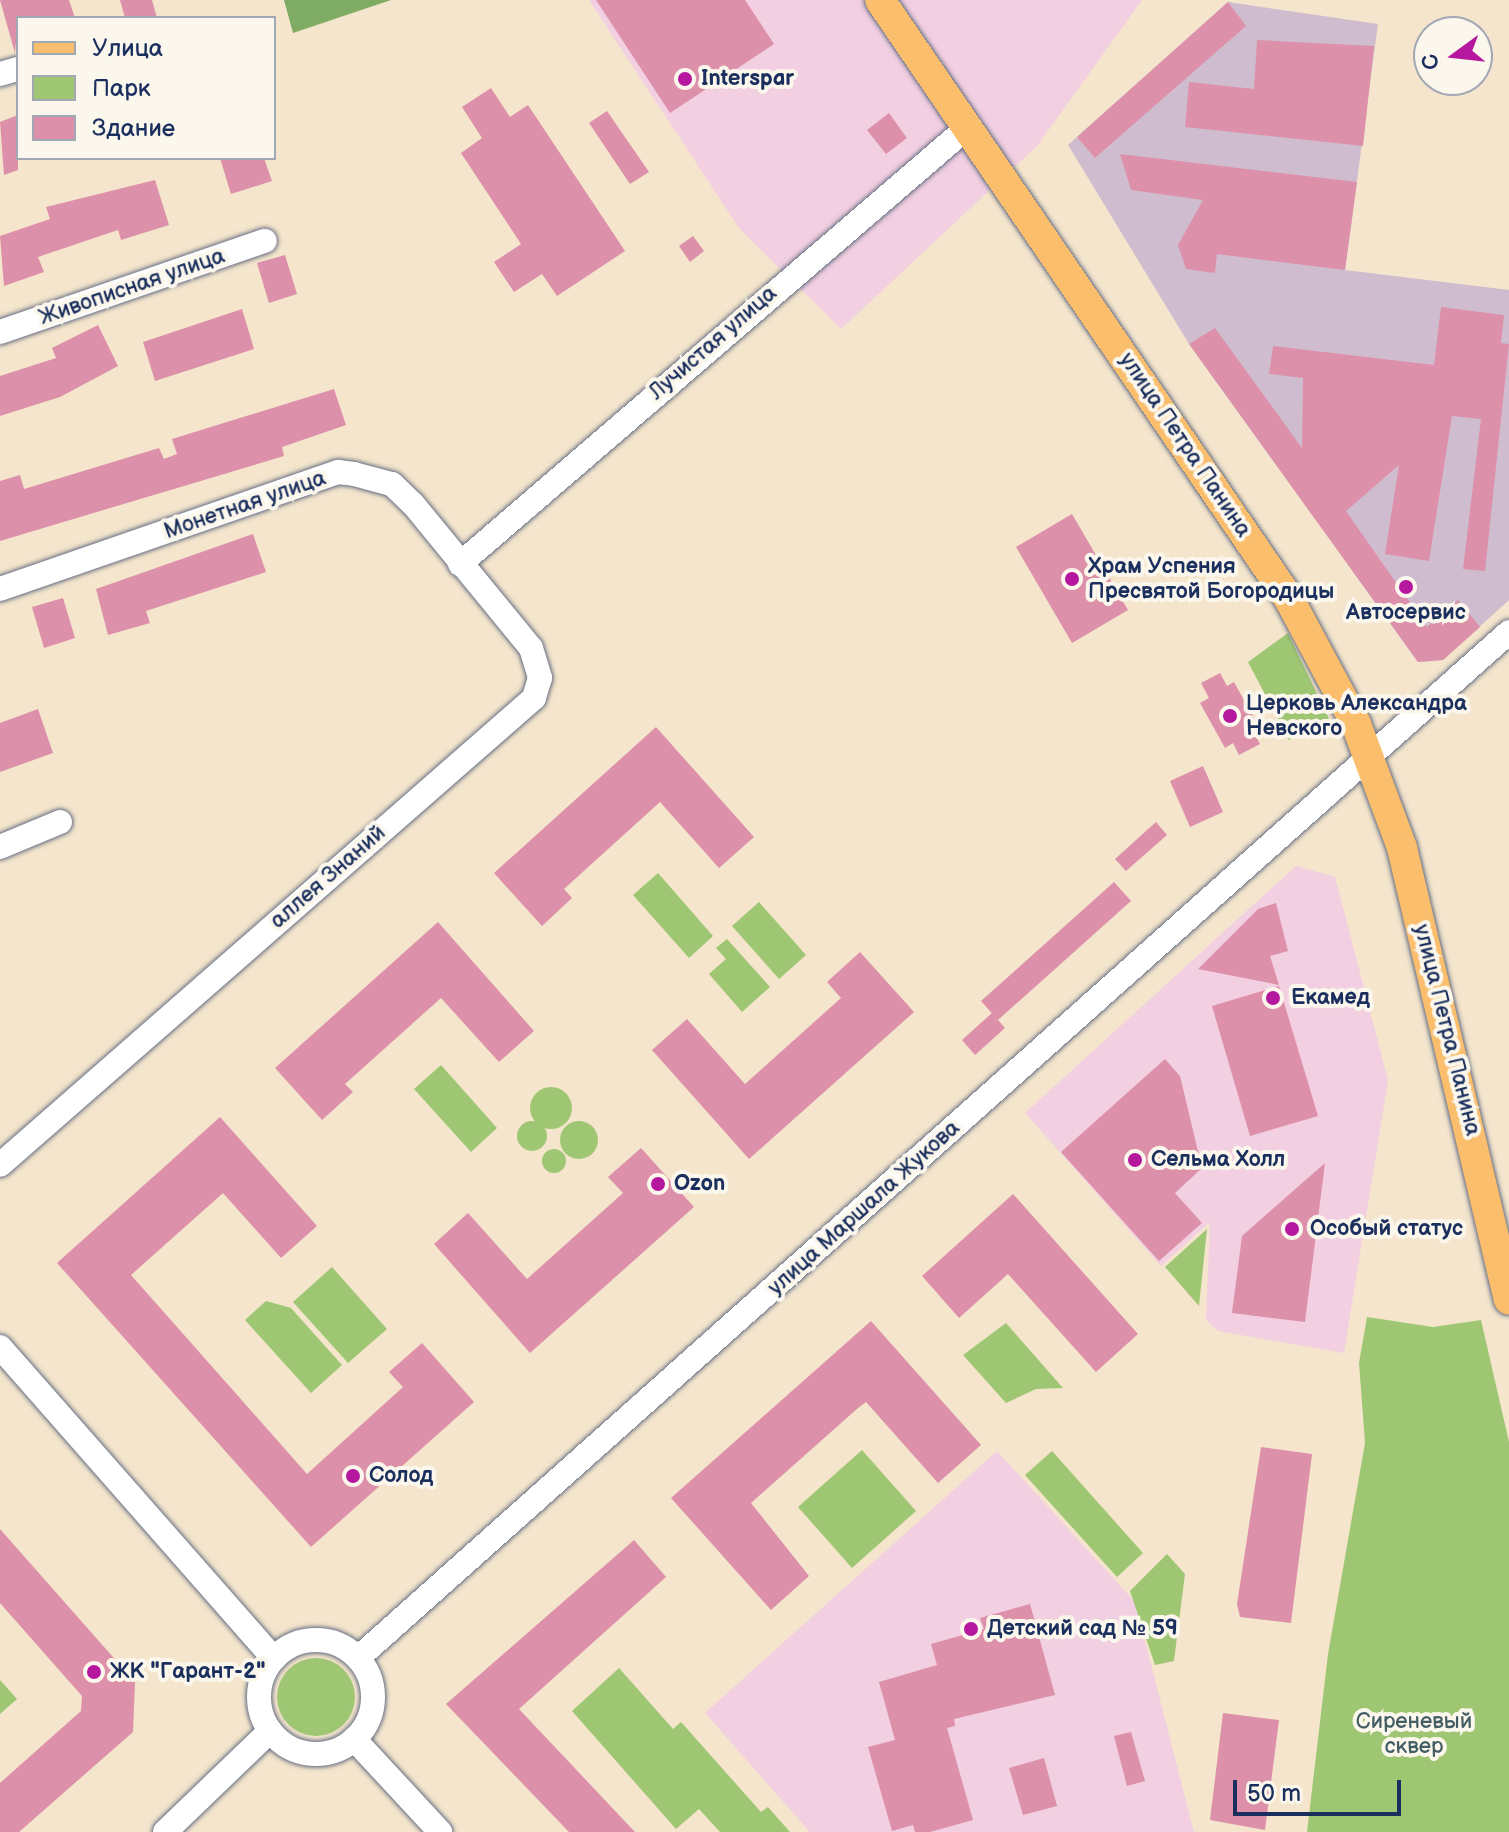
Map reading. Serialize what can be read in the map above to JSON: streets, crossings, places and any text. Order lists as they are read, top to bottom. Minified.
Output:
{"streets":{"main road":["улица Петра Панина"],"street":["Живописная улица","Лучистая улица","Монетная улица","аллея Знаний","улица Маршала Жукова"]},"crossings":[["Лучистая улица","улица Петра Панина"],["Лучистая улица","Монетная улица"],["Лучистая улица","аллея Знаний"],["улица Петра Панина","улица Маршала Жукова"],["Монетная улица","аллея Знаний"]],"parks":["Сиреневый сквер"],"places":["Interspar","Храм Успения Пресвятой Богородицы","Автосервис","Церковь Александра Невского","Екамед","Сельма Холл","Ozon","Особый статус","Солод","Детский сад № 59","ЖК \"Гарант-2\""],"legend":["Улица","Парк","Здание"],"scale_bar":"50 m","north":"left"}
